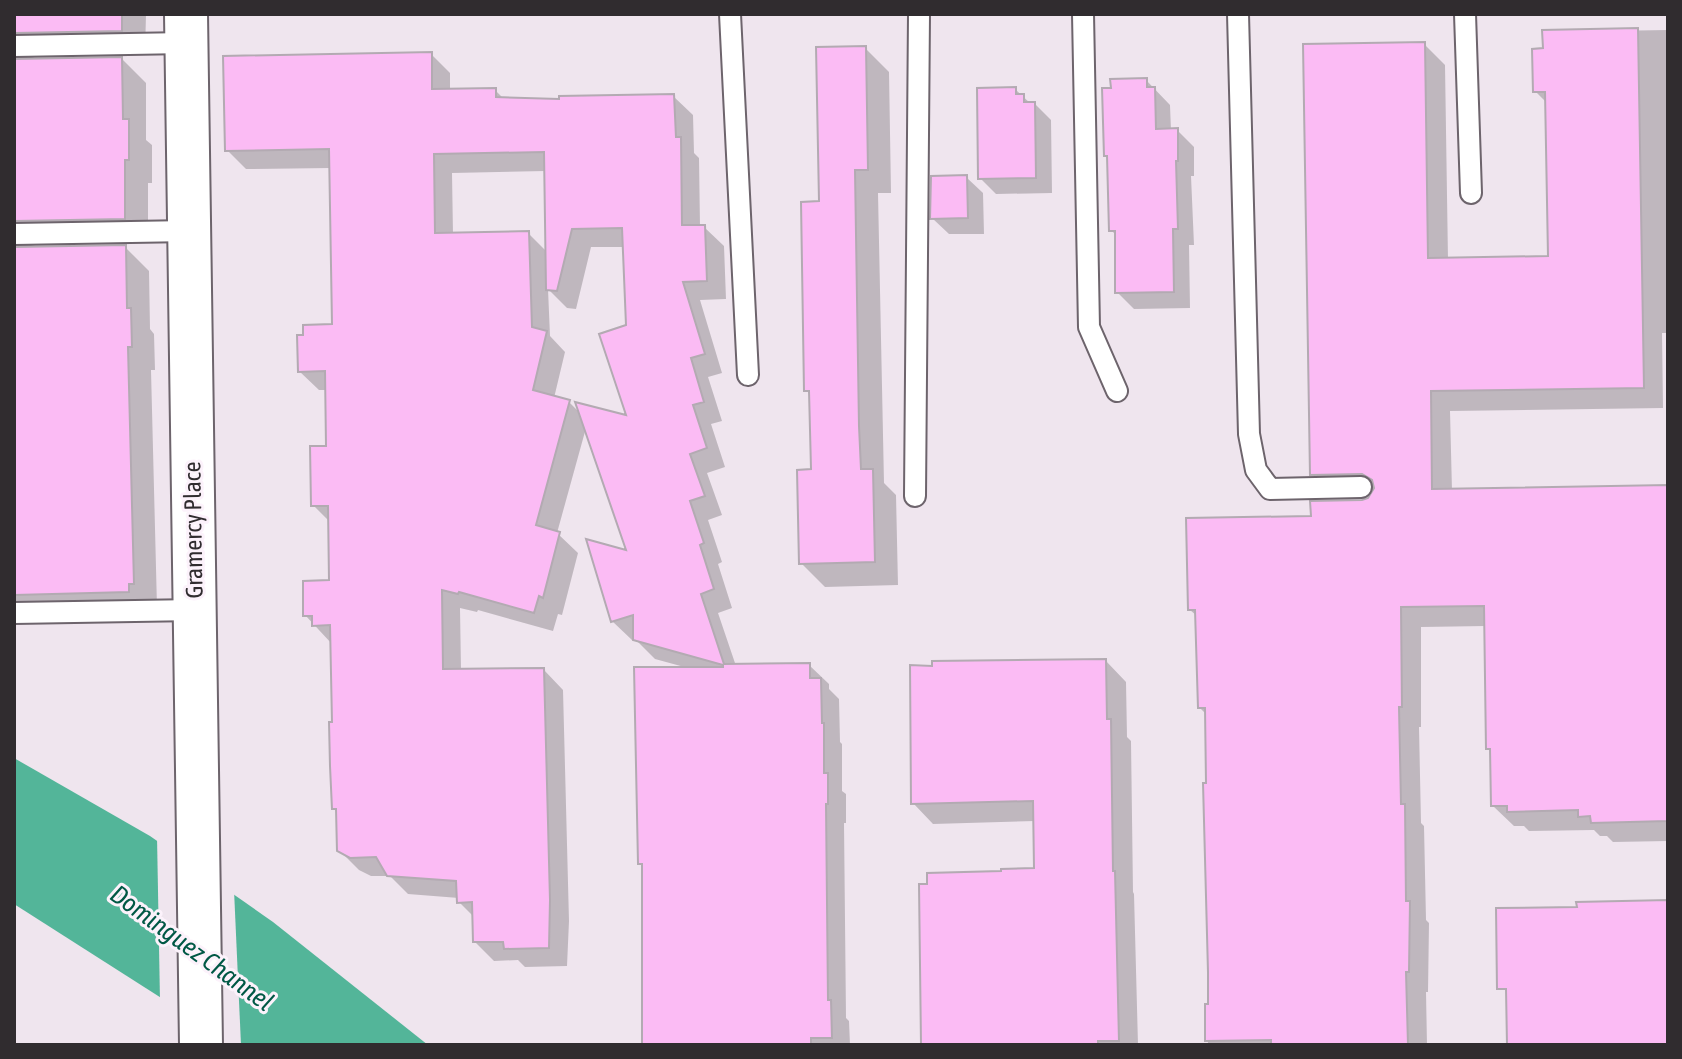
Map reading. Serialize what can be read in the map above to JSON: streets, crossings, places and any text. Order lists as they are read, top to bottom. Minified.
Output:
{"streets":{"street":["Gramercy Place"]},"water":["Dominguez Channel"]}
